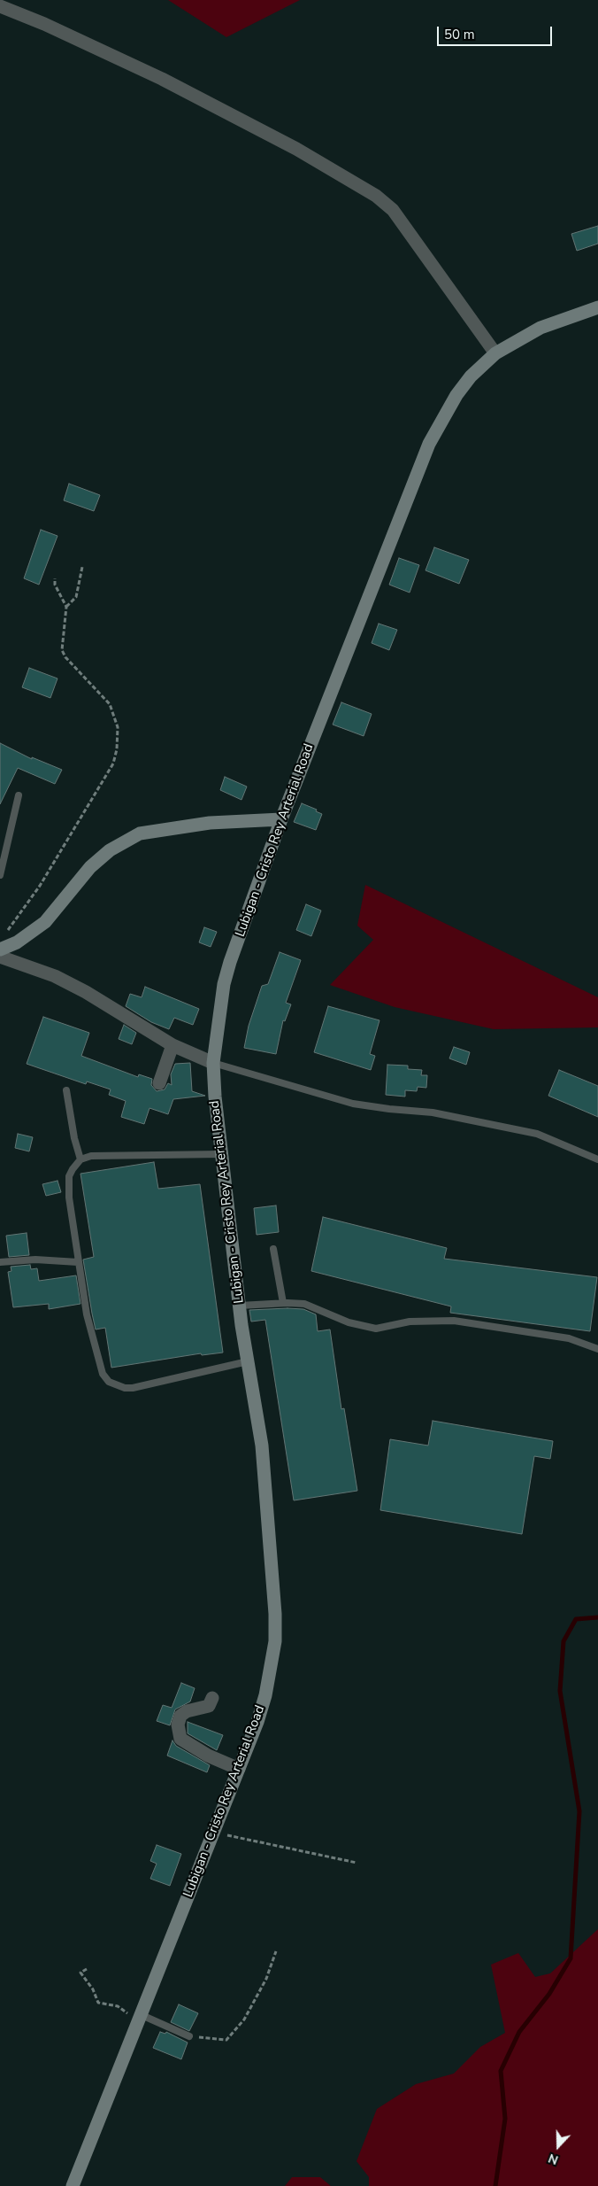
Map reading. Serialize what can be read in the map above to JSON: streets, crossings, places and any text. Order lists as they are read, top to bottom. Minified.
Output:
{"streets":{"main road":["Lubigan - Cristo Rey Arterial Road"]},"scale_bar":"50 m","north":"bottom"}
